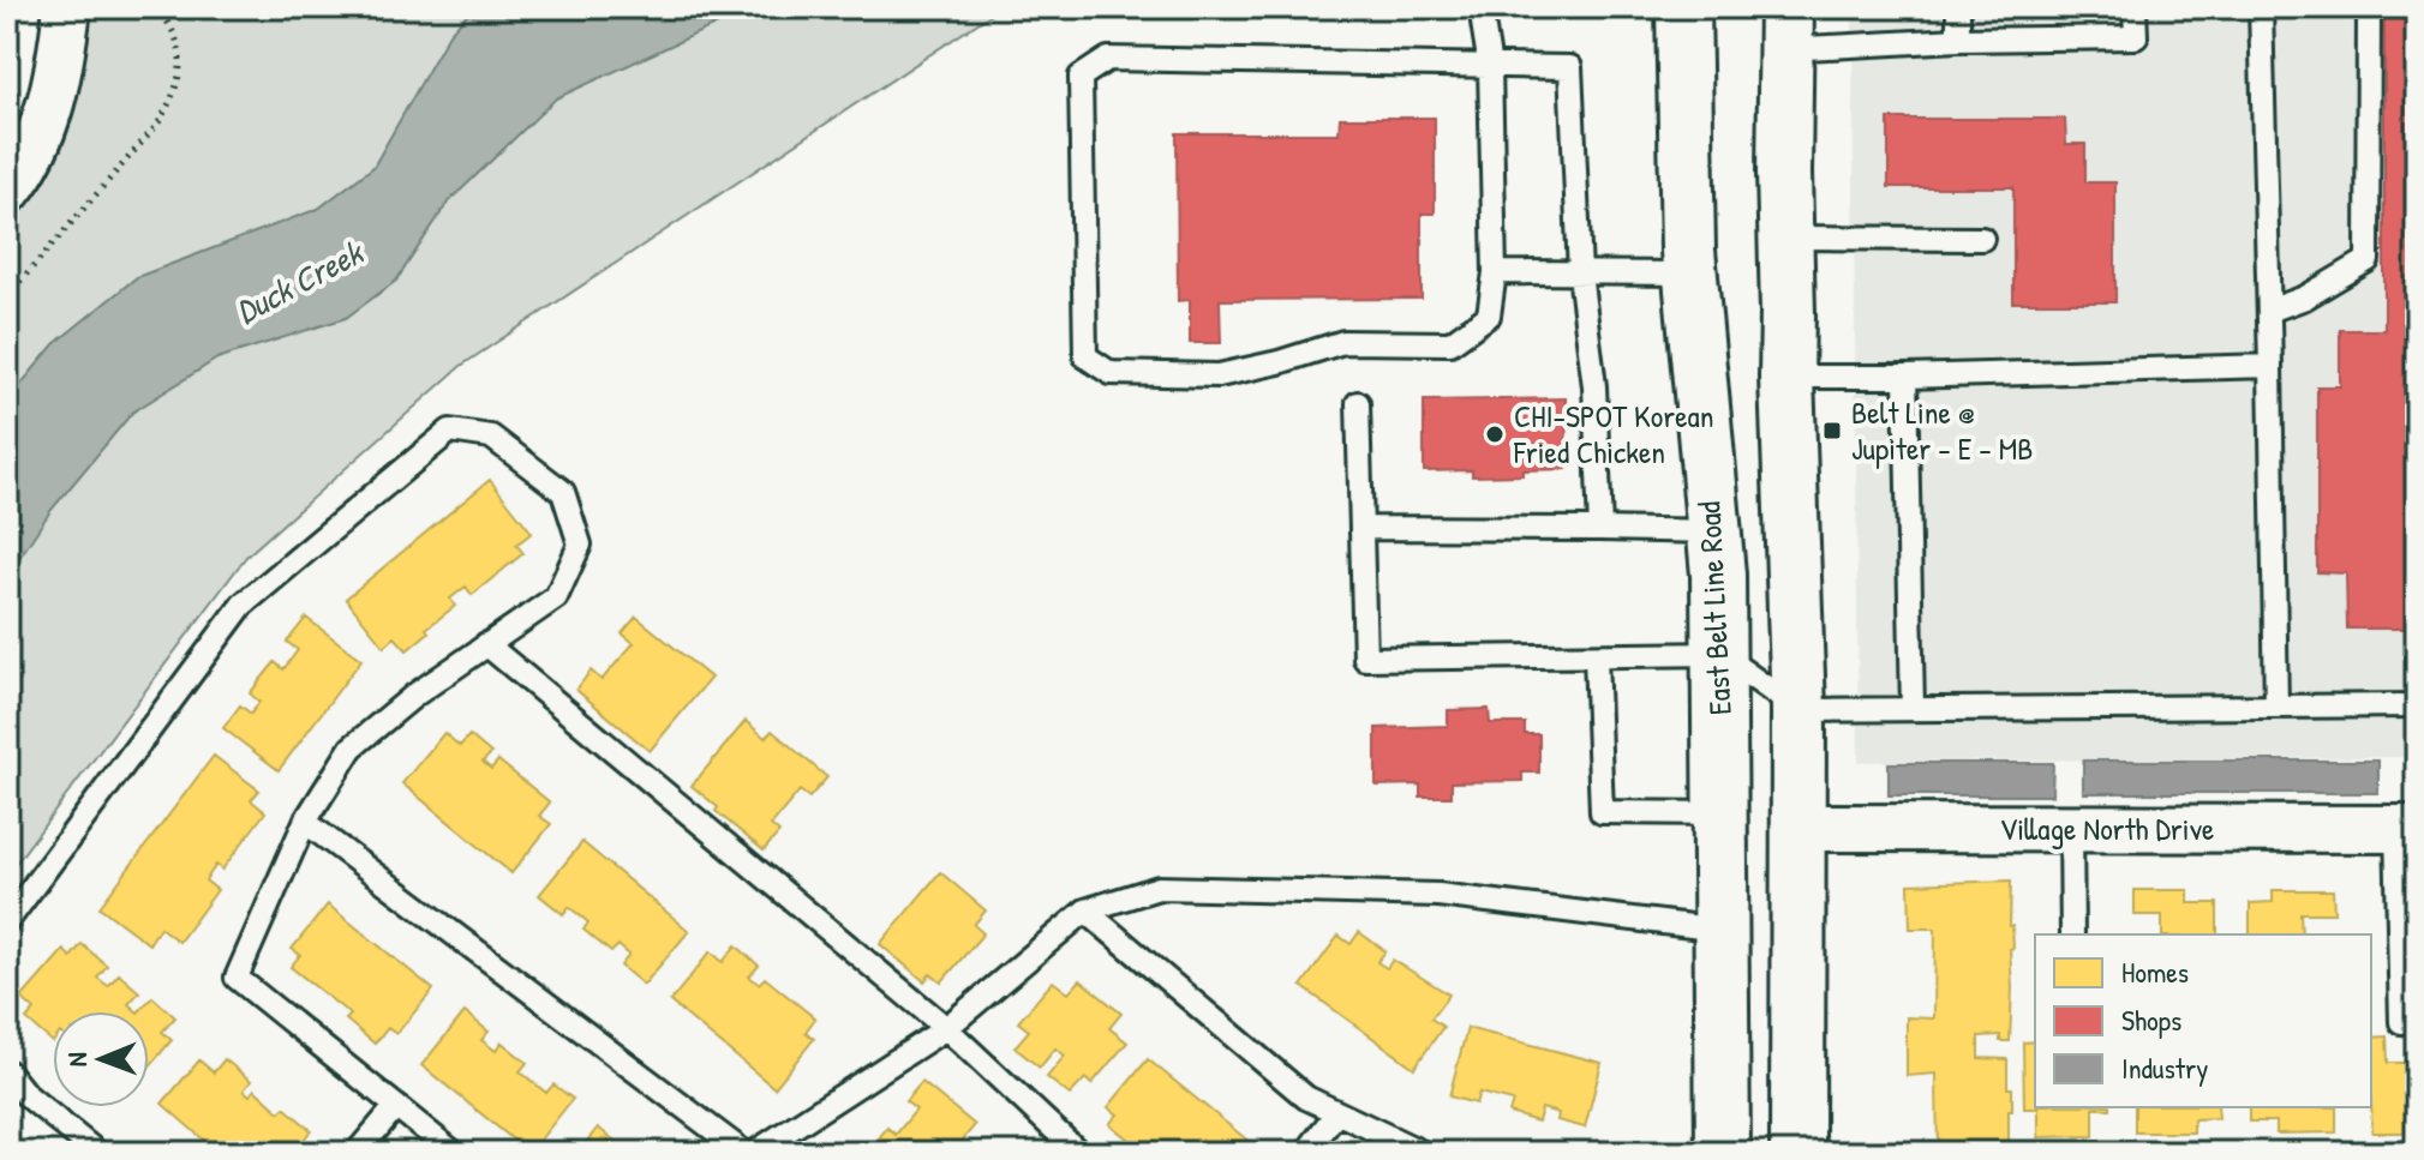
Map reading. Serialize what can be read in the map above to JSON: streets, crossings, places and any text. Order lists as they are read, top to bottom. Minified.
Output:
{"streets":{"main road":["East Belt Line Road"],"street":["Village North Drive"]},"water":["Duck Creek"],"places":{"transit":["Belt Line @ Jupiter - E - MB"],"other":["CHI-SPOT Korean Fried Chicken"]},"legend":["Homes","Shops","Industry"],"north":"left"}
